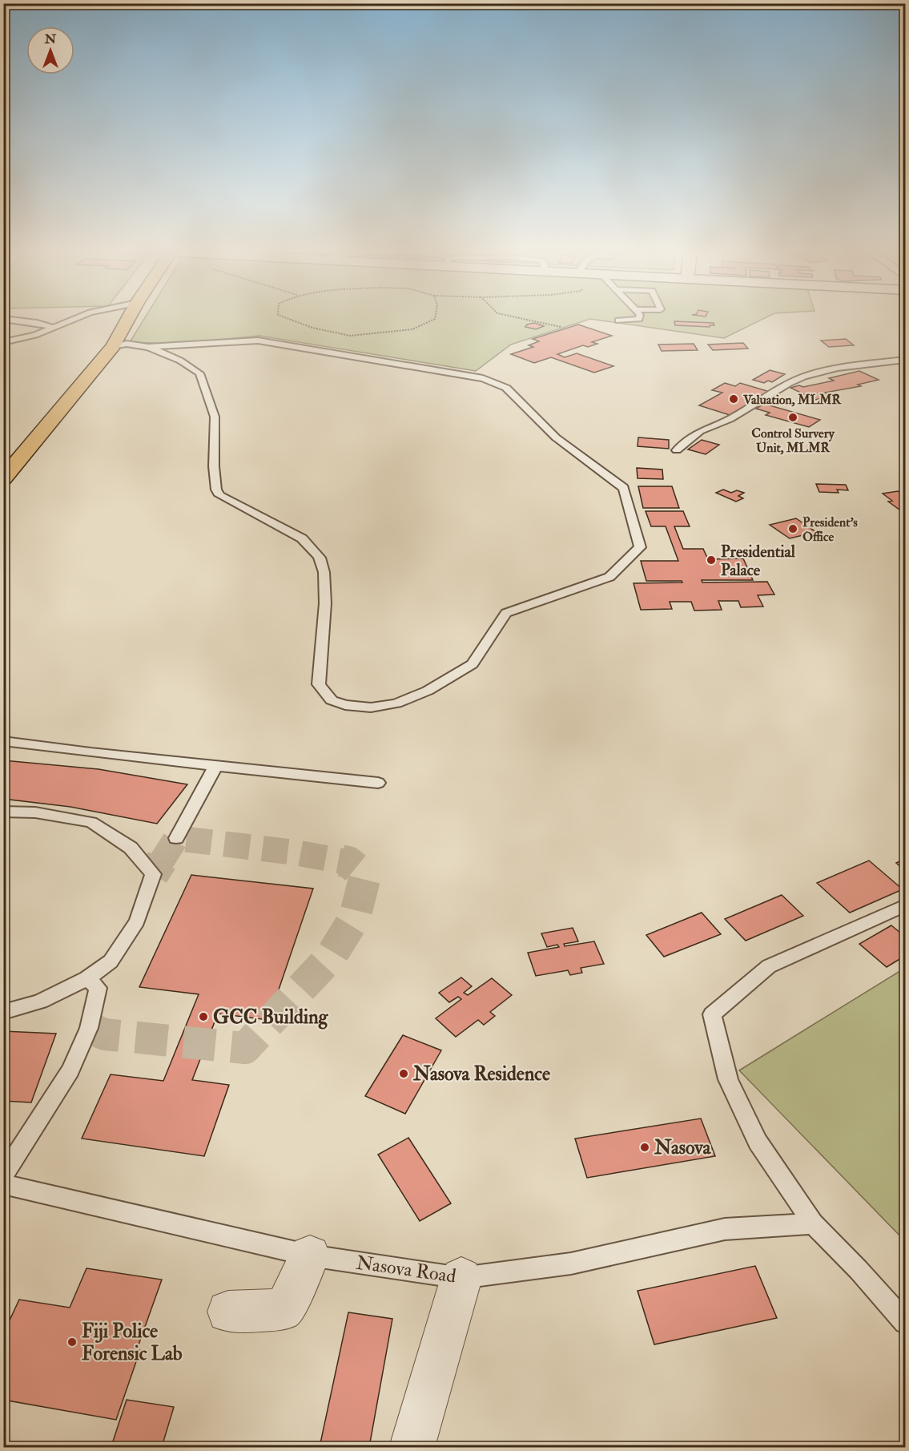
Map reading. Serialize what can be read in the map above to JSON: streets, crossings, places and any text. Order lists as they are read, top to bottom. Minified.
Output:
{"streets":{"lane":["Nasova Road"]},"places":["Valuation, MLMR","Control Survery Unit, MLMR","President's Office","Presidential Palace","GCC Building","Nasova Residence","Nasova","Fiji Police Forensic Lab"],"north":"top"}
